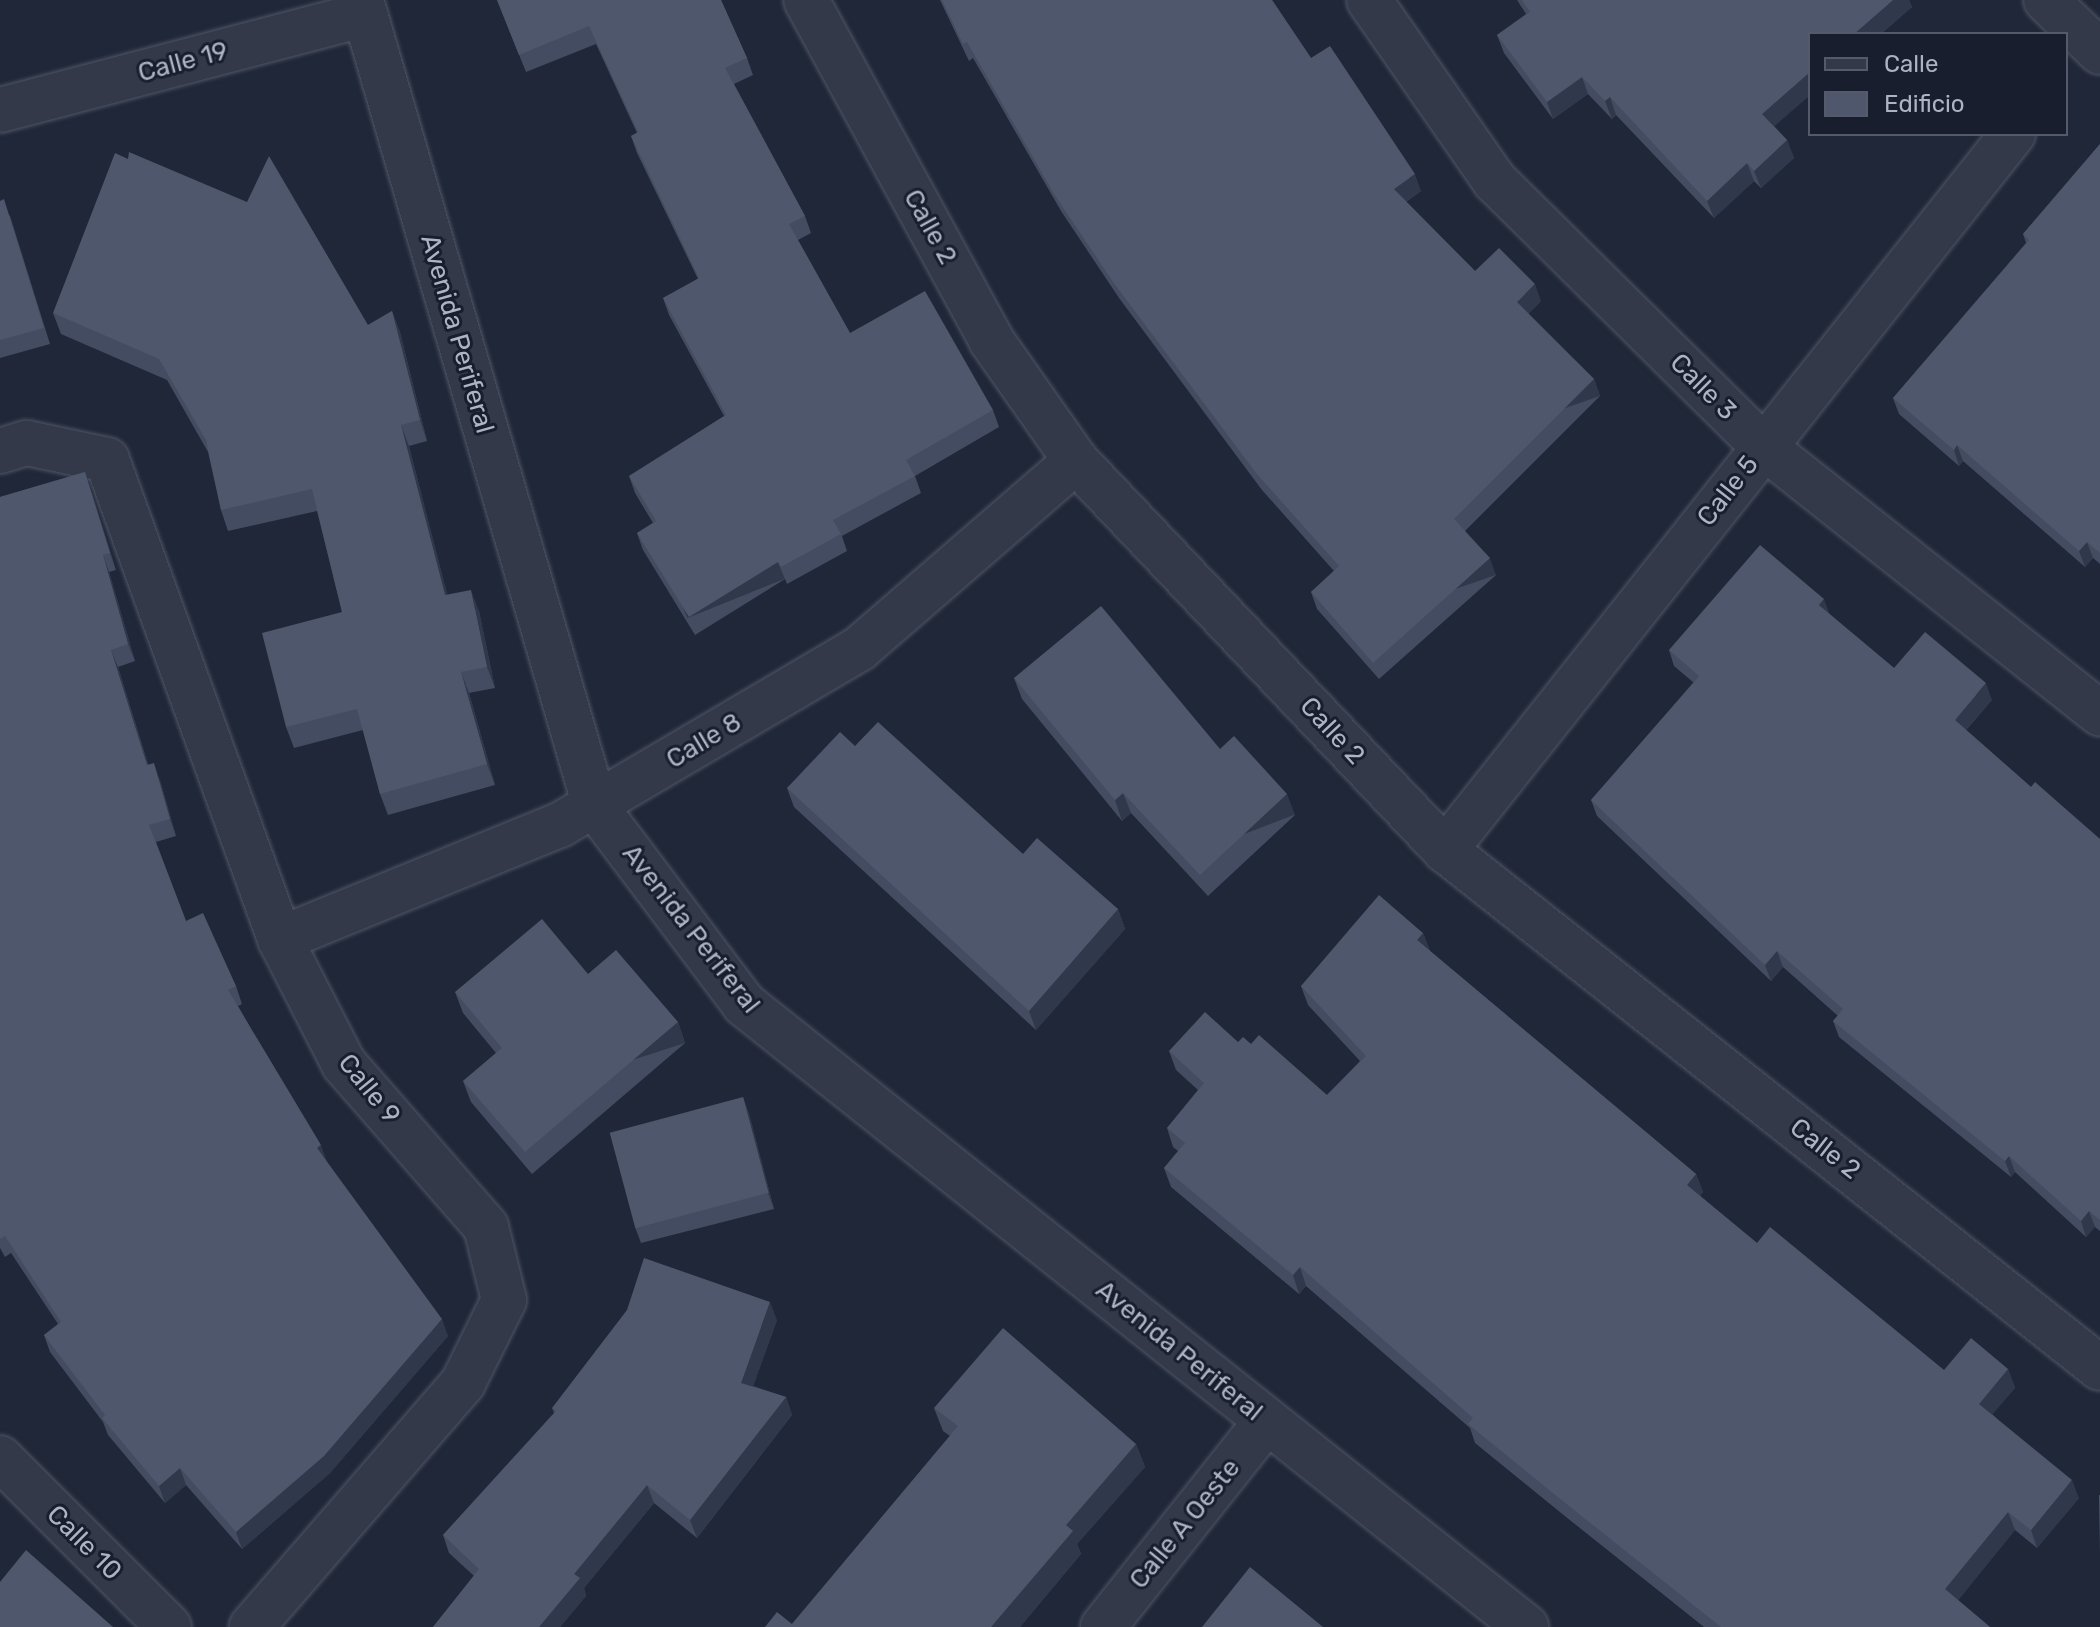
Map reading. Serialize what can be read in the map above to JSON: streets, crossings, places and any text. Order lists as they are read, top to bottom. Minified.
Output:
{"streets":{"street":["Calle 19","Calle 2","Avenida Periferal","Calle 3","Calle 5","Calle 8","Calle 9","Calle A Oeste","Calle 10"]},"crossings":[["Calle 19","Avenida Periferal"],["Calle 2","Calle 5"],["Calle 2","Calle 8"],["Avenida Periferal","Calle 8"],["Avenida Periferal","Calle A Oeste"],["Calle 3","Calle 5"],["Calle 8","Calle 9"]],"legend":["Calle","Edificio"]}
